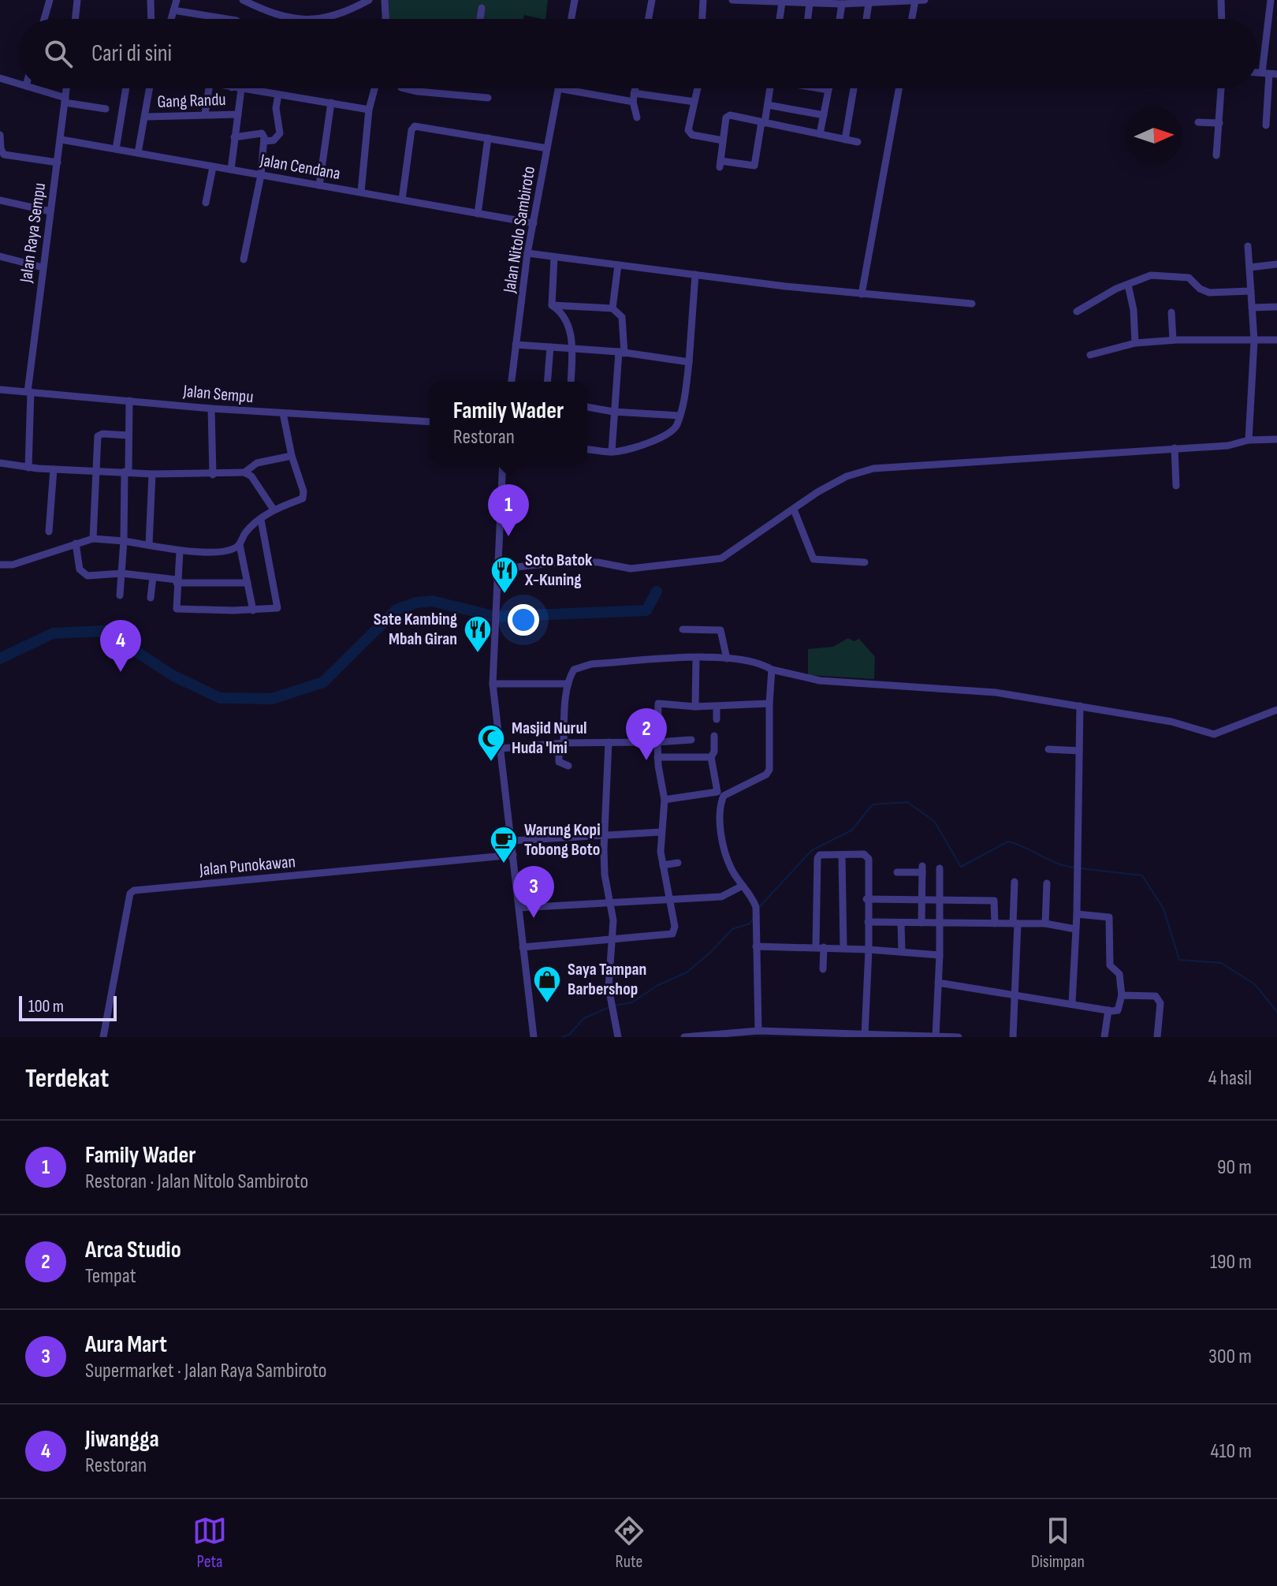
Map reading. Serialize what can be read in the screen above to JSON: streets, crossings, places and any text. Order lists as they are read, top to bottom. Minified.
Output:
{"streets":{"street":["Gang Randu","Jalan Cendana","Jalan Nitolo Sambiroto","Jalan Raya Sempu","Jalan Sempu","Jalan Punokawan"]},"crossings":[["Jalan Cendana","Jalan Nitolo Sambiroto"],["Jalan Cendana","Jalan Raya Sempu"],["Jalan Raya Sempu","Jalan Sempu"]],"places":{"restaurant":["Soto Batok X-Kuning","Sate Kambing Mbah Giran"],"mosque":["Masjid Nurul Huda 'lmi"],"cafe":["Warung Kopi Tobong Boto"],"shop":["Saya Tampan Barbershop"]},"scale_bar":"100 m","north":"right","page":{"search":"Cari di sini","popup":["Family Wader","Restoran"],"pins":["1","4","2","3"],"scale":"100 m","heading":["Terdekat","4 hasil"],"list":[{"mark":"1","name":"Family Wader","note":"Restoran · Jalan Nitolo Sambiroto","value":"90 m"},{"mark":"2","name":"Arca Studio","note":"Tempat","value":"190 m"},{"mark":"3","name":"Aura Mart","note":"Supermarket · Jalan Raya Sambiroto","value":"300 m"},{"mark":"4","name":"Jiwangga","note":"Restoran","value":"410 m"}],"nav":["Peta","Rute","Disimpan"]}}
